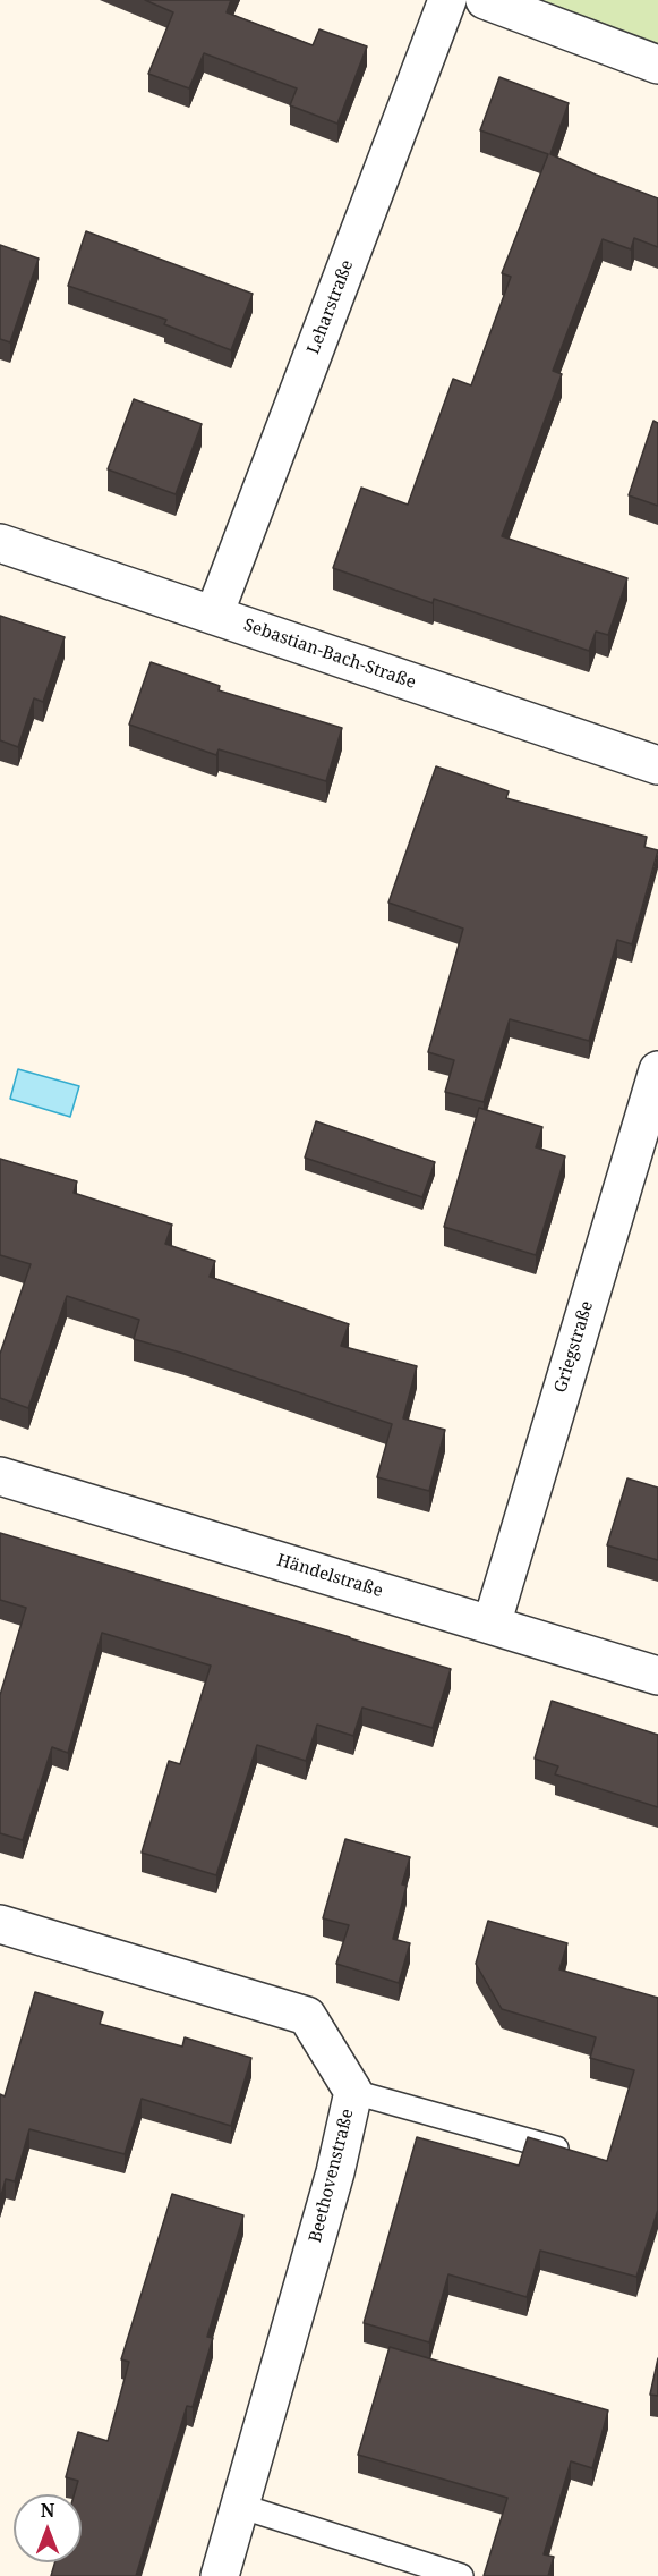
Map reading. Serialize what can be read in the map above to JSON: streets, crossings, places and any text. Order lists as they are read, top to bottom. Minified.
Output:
{"streets":{"street":["Leharstraße","Sebastian-Bach-Straße","Griegstraße","Händelstraße","Beethovenstraße"]},"crossings":[["Leharstraße","Sebastian-Bach-Straße"],["Griegstraße","Händelstraße"]],"north":"top"}
